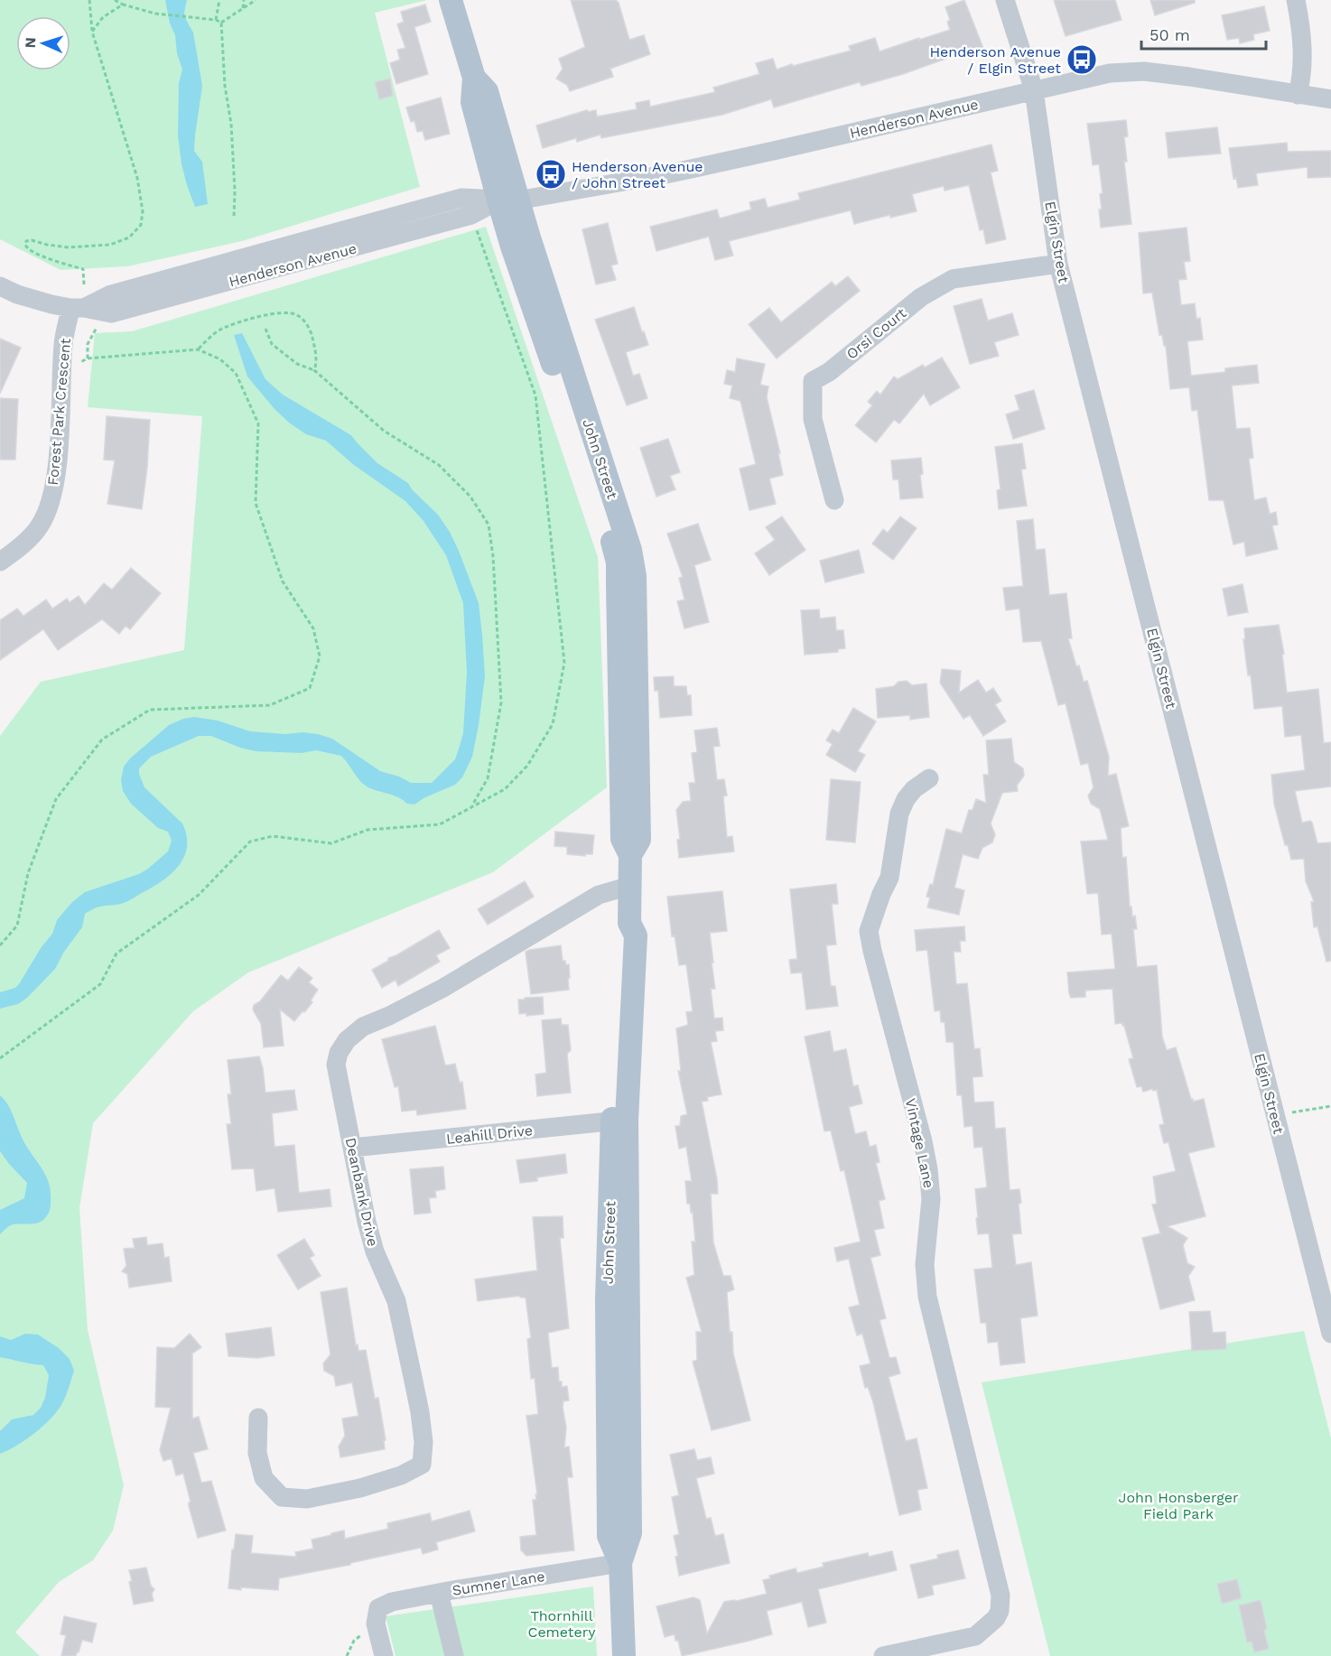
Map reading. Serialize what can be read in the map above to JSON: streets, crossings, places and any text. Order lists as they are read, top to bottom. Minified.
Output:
{"streets":{"main road":["John Street"],"street":["Henderson Avenue","Elgin Street","Orsi Court","Forest Park Crescent","Leahill Drive","Vintage Lane","Deanbank Drive","Sumner Lane"]},"crossings":[["Henderson Avenue","Elgin Street"],["Henderson Avenue","Forest Park Crescent"],["Henderson Avenue","John Street"],["Elgin Street","Orsi Court"],["John Street","Leahill Drive"],["John Street","Deanbank Drive"],["John Street","Sumner Lane"],["Leahill Drive","Deanbank Drive"]],"parks":["John Honsberger Field Park","Thornhill Cemetery"],"places":{"bus stop":["Henderson Avenue / Elgin Street","Henderson Avenue / John Street"]},"scale_bar":"50 m","north":"left"}
